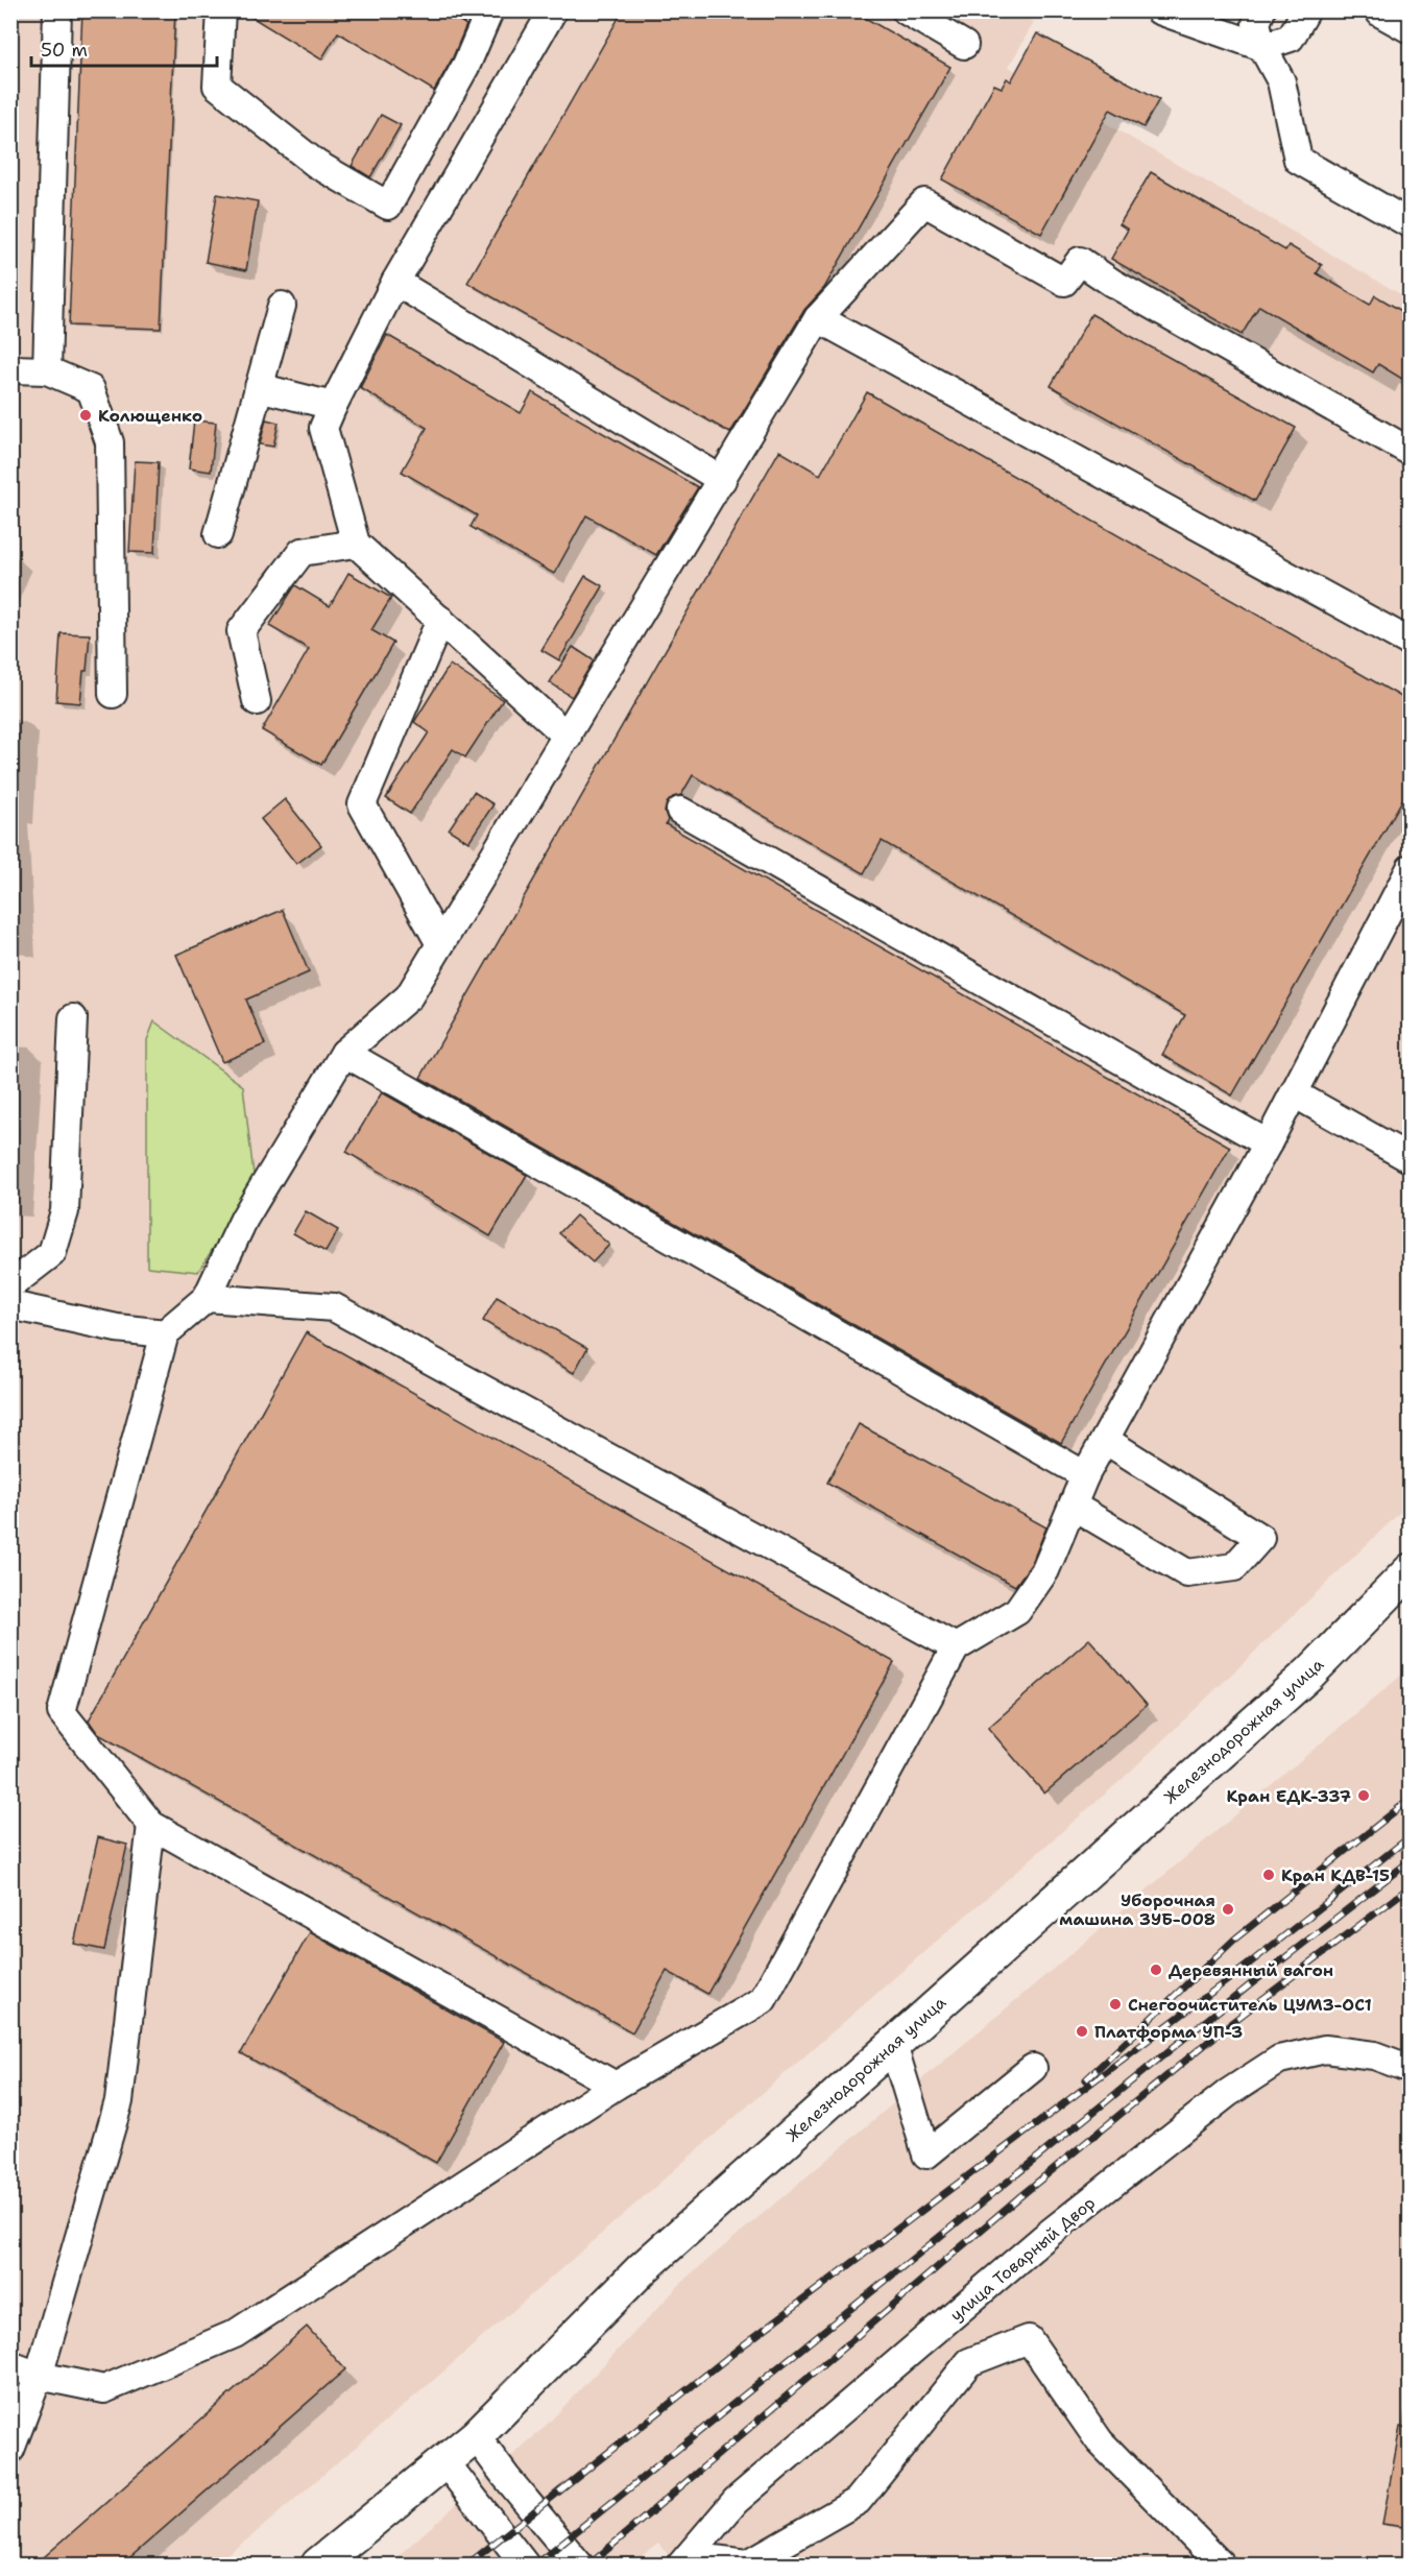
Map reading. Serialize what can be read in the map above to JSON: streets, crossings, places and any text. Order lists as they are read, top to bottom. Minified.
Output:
{"streets":{"main road":["Железнодорожная улица"],"street":["улица Товарный Двор"]},"places":["Колющенко","Кран ЕДК-337","Кран КДВ-15","Уборочная машина 3УБ-008","Деревянный вагон","Снегоочиститель ЦУМ3-ОС1","Платформа УП-3"],"scale_bar":"50 m"}
